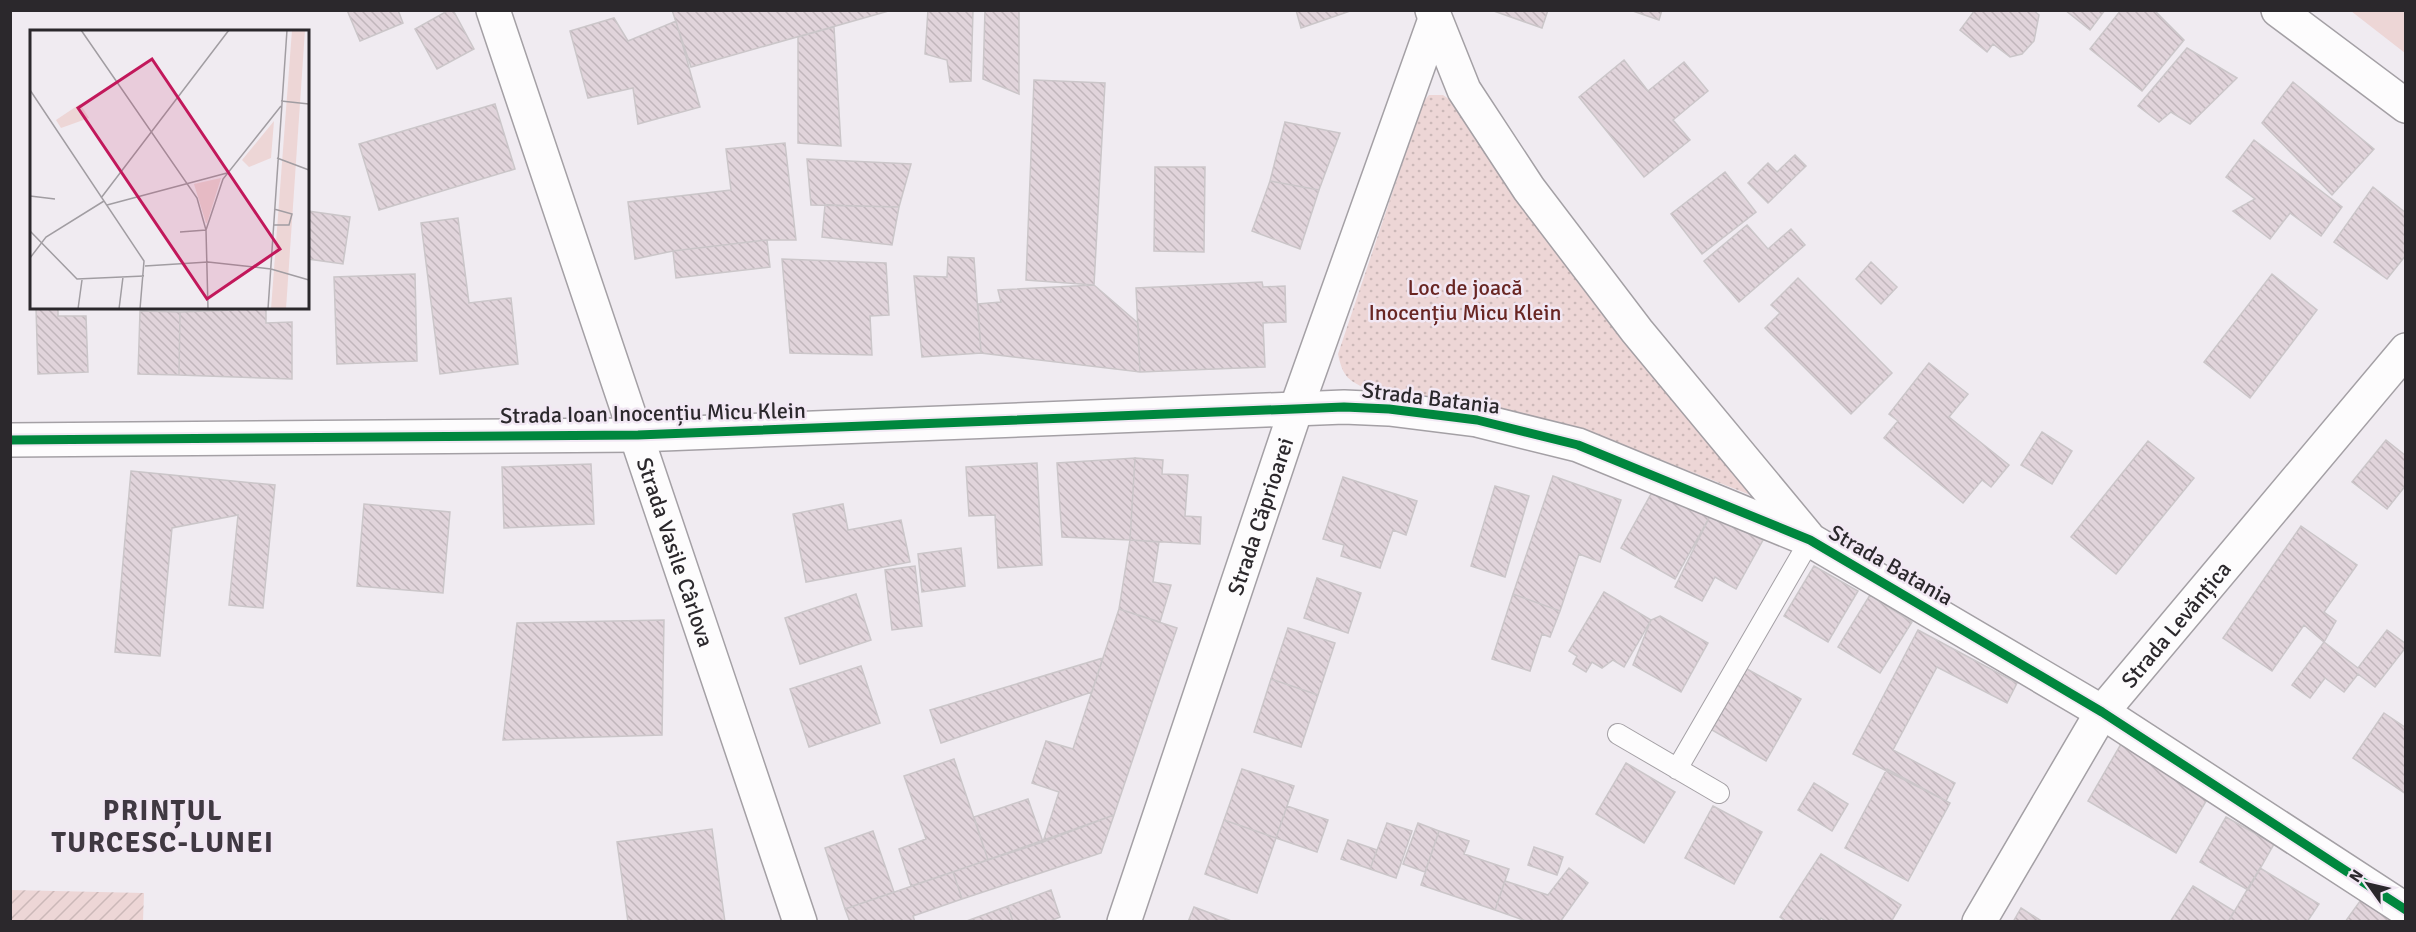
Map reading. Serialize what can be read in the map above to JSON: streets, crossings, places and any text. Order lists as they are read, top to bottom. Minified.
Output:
{"streets":{"street":["Strada Batania","Strada Ioan Inocențiu Micu Klein","Strada Căprioarei","Strada Vasile Cârlova","Strada Levănțica"]},"crossings":[["Strada Batania","Strada Ioan Inocențiu Micu Klein"],["Strada Batania","Strada Căprioarei"],["Strada Batania","Strada Levănțica"],["Strada Ioan Inocențiu Micu Klein","Strada Căprioarei"],["Strada Ioan Inocențiu Micu Klein","Strada Vasile Cârlova"]],"districts":["PRINȚUL TURCESC-LUNEI"],"parks":["Loc de joacă Inocențiu Micu Klein"],"north":"top left"}
